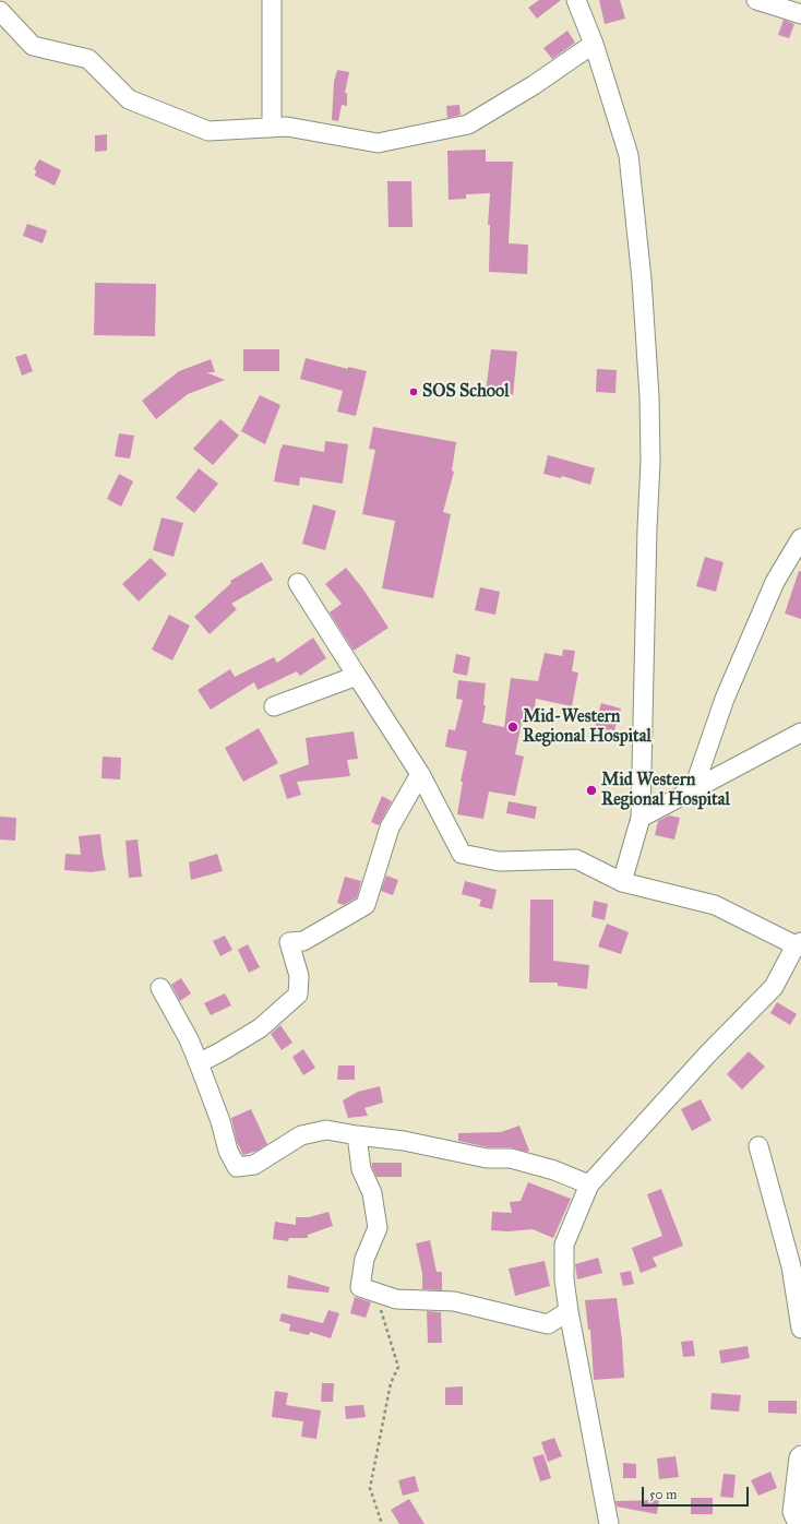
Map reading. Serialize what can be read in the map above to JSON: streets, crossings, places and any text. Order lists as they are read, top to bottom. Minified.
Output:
{"places":["SOS School","Mid-Western Regional Hospital","Mid Western Regional Hospital"],"scale_bar":"50 m"}
